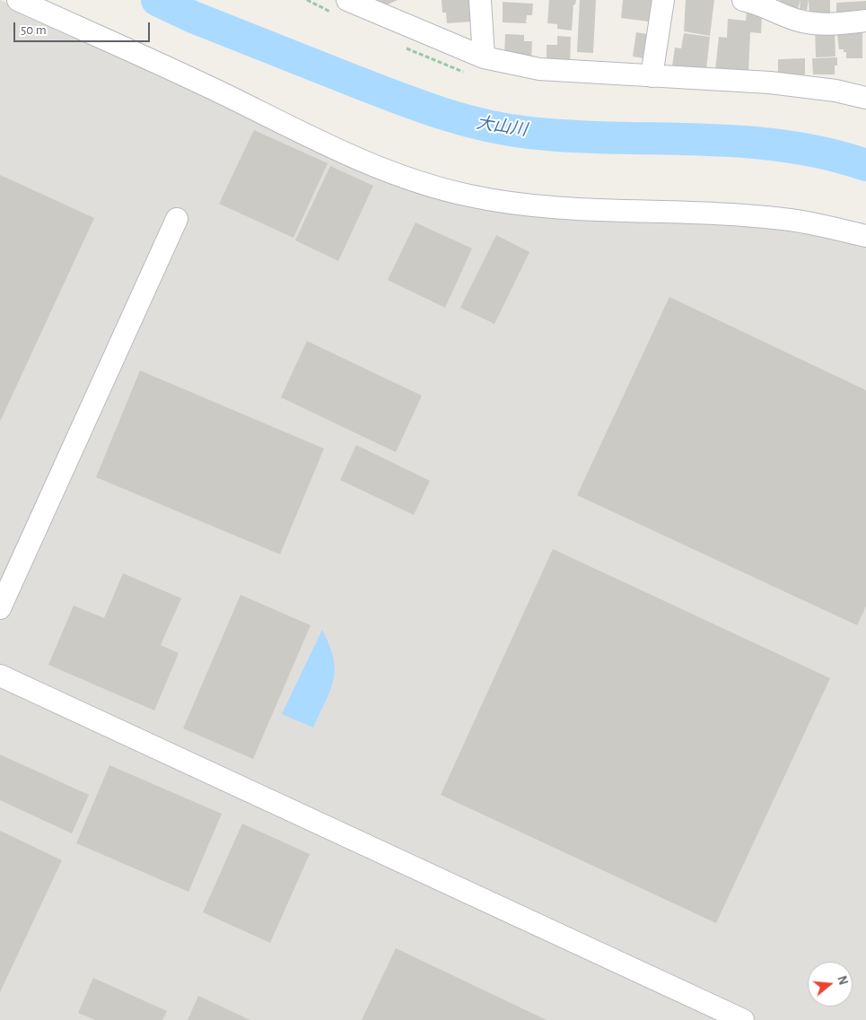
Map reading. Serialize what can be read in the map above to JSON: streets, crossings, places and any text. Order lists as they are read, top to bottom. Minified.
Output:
{"water":["大山川"],"scale_bar":"50 m","north":"right"}
